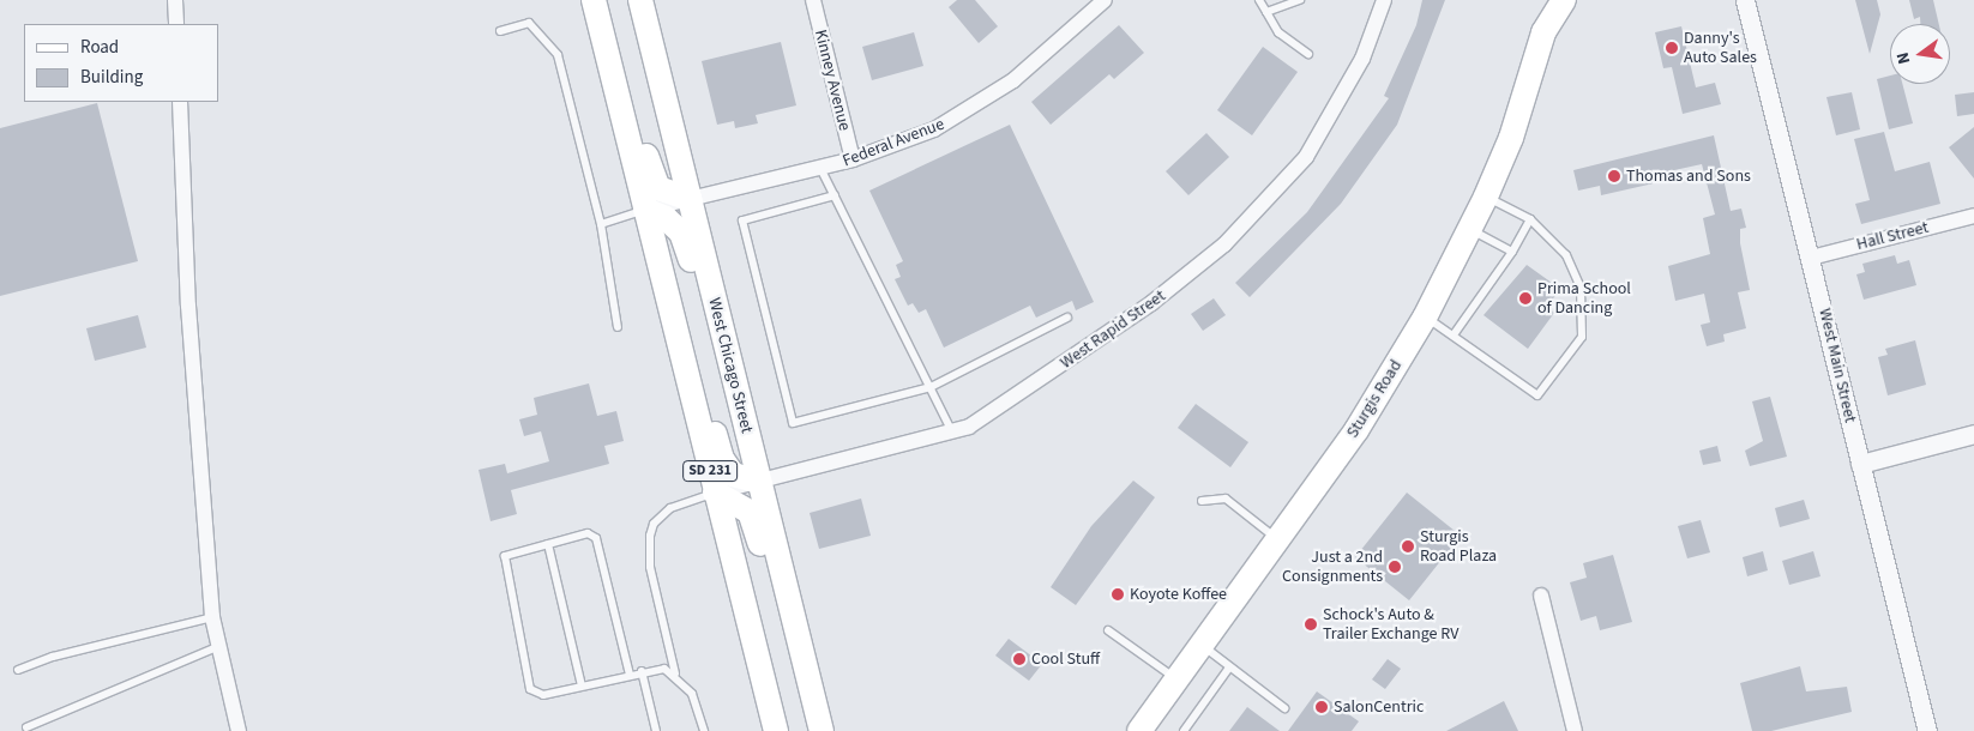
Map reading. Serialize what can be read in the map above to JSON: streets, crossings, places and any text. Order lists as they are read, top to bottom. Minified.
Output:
{"streets":{"main road":["West Chicago Street","Sturgis Road","SD 231"],"street":["Kinney Avenue","Federal Avenue","Hall Street","West Rapid Street","West Main Street"]},"crossings":[["Kinney Avenue","Federal Avenue"],["Federal Avenue","West Chicago Street"],["Federal Avenue","SD 231"],["Hall Street","West Main Street"],["West Rapid Street","West Chicago Street"],["West Rapid Street","SD 231"]],"places":["Danny's Auto Sales","Thomas and Sons","Prima School of Dancing","Sturgis Road Plaza","Just a 2nd Consignments","Koyote Koffee","Schock's Auto & Trailer Exchange RV","Cool Stuff","SalonCentric"],"legend":["Road","Building"],"north":"left"}
